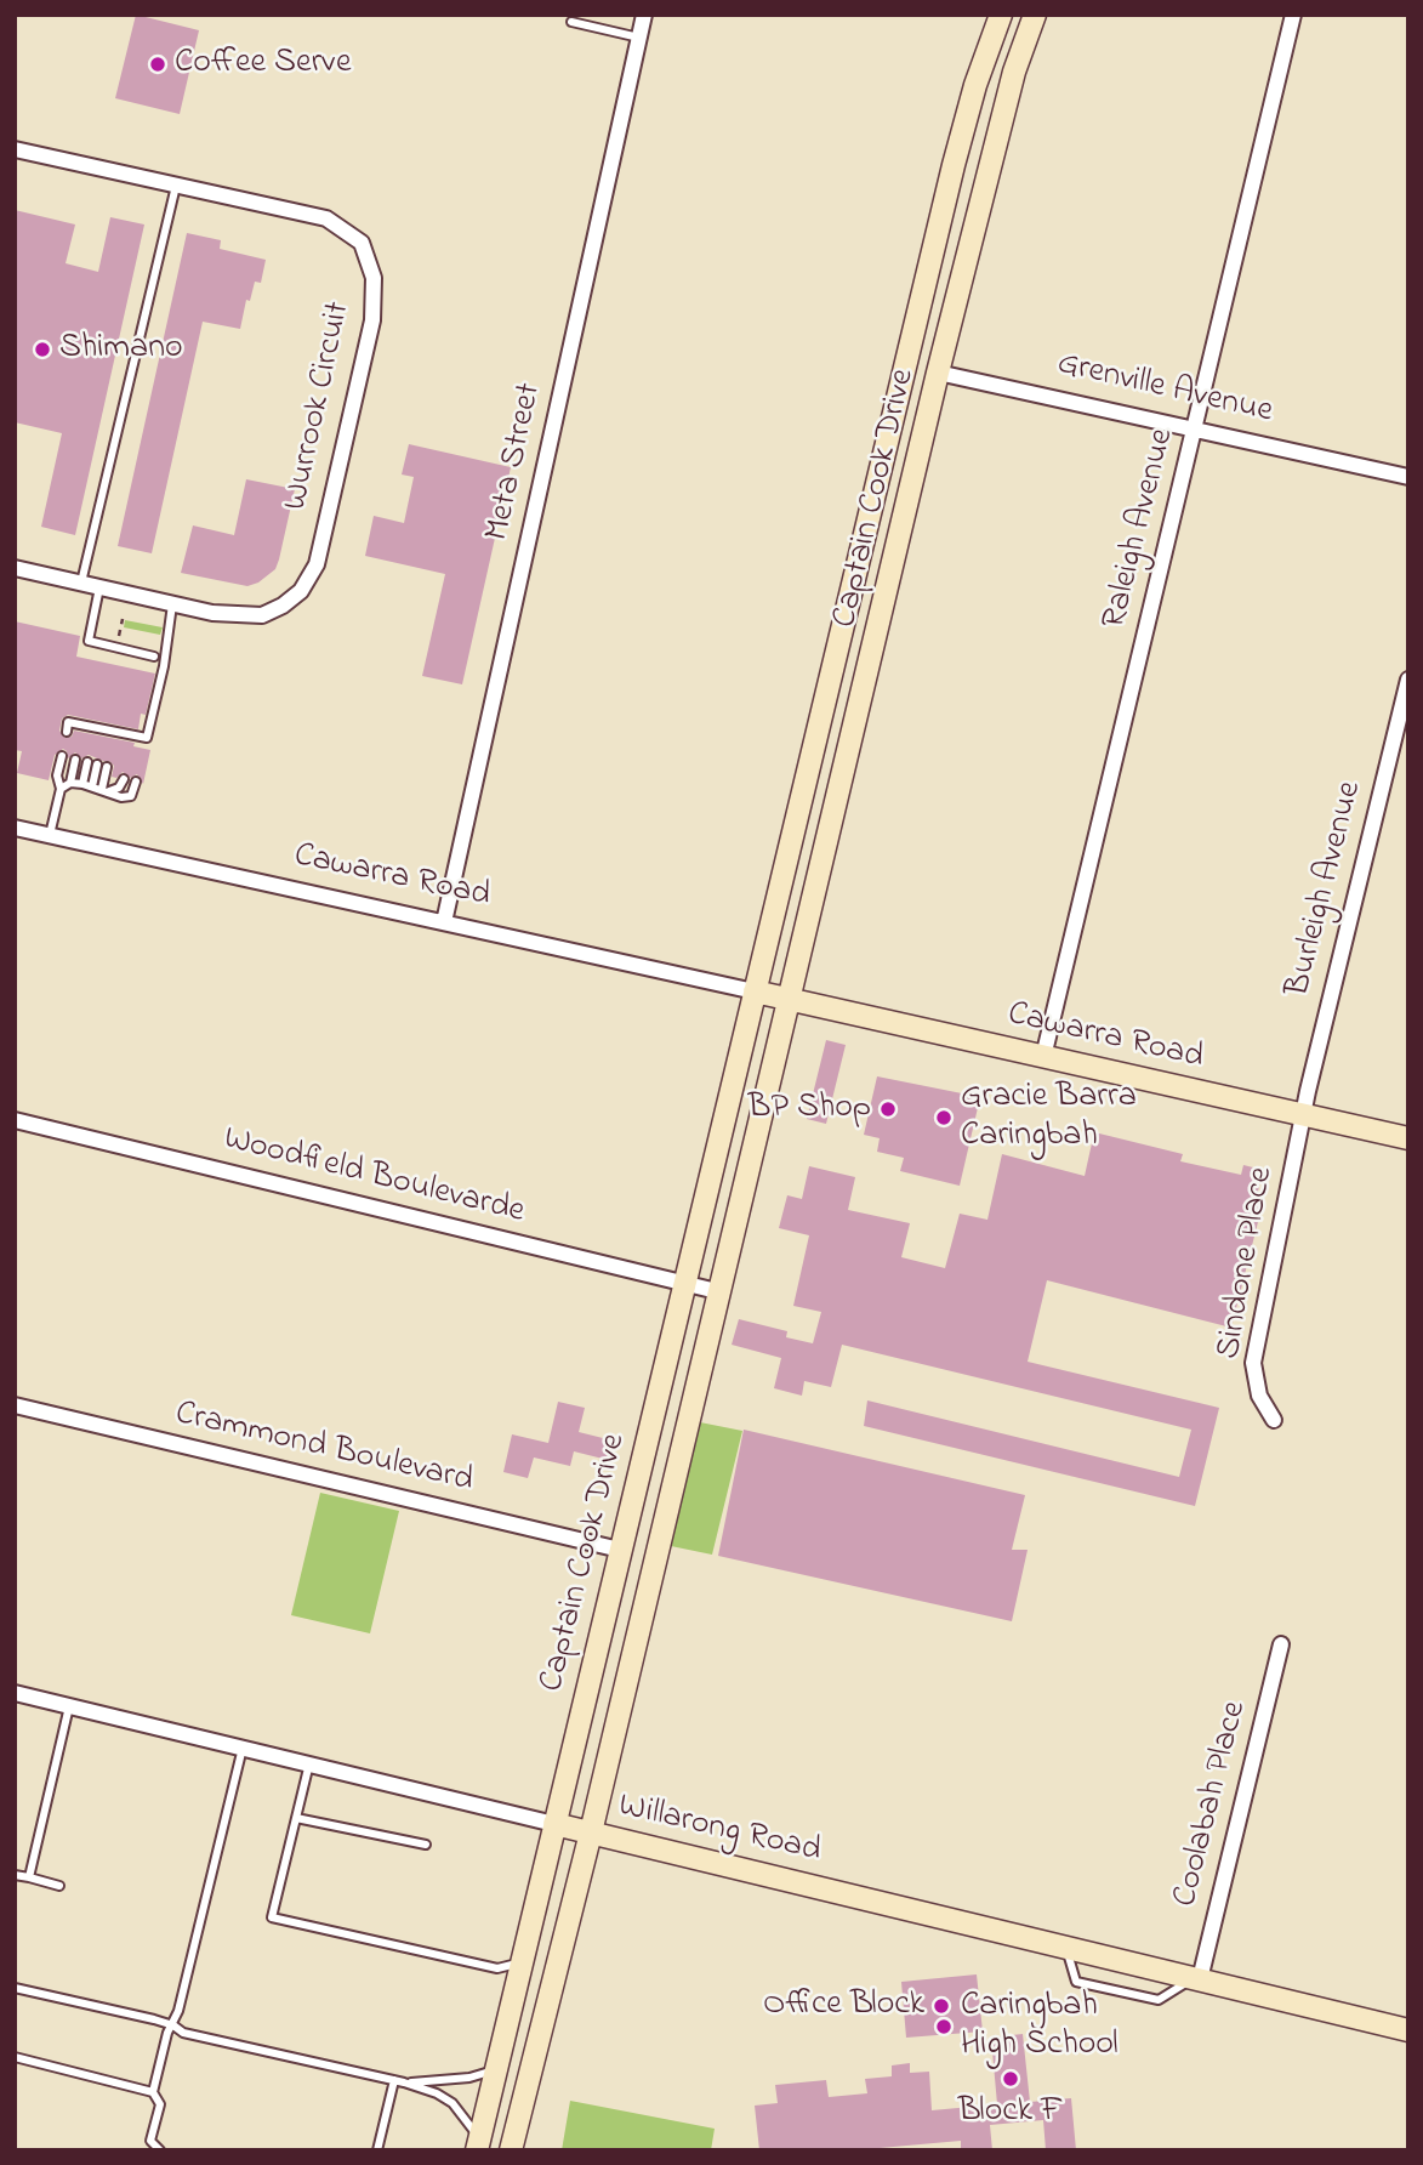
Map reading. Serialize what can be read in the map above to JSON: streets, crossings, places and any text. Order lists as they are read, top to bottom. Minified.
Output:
{"streets":{"main road":["Grenville Avenue","Captain Cook Drive","Cawarra Road","Willarong Road"],"street":["Wurrook Circuit","Meta Street","Raleigh Avenue","Burleigh Avenue","Woodfield Boulevarde","Sindone Place","Crammond Boulevard","Coolabah Place"]},"crossings":[["Grenville Avenue","Captain Cook Drive"],["Grenville Avenue","Raleigh Avenue"],["Meta Street","Cawarra Road"],["Captain Cook Drive","Cawarra Road"],["Captain Cook Drive","Woodfield Boulevarde"],["Captain Cook Drive","Crammond Boulevard"],["Captain Cook Drive","Willarong Road"],["Raleigh Avenue","Cawarra Road"],["Cawarra Road","Burleigh Avenue"],["Cawarra Road","Sindone Place"],["Burleigh Avenue","Sindone Place"],["Coolabah Place","Willarong Road"]],"places":["Coffee Serve","Shimano","BP Shop","Gracie Barra Caringbah","Office Block","Caringbah High School","Block F"]}
